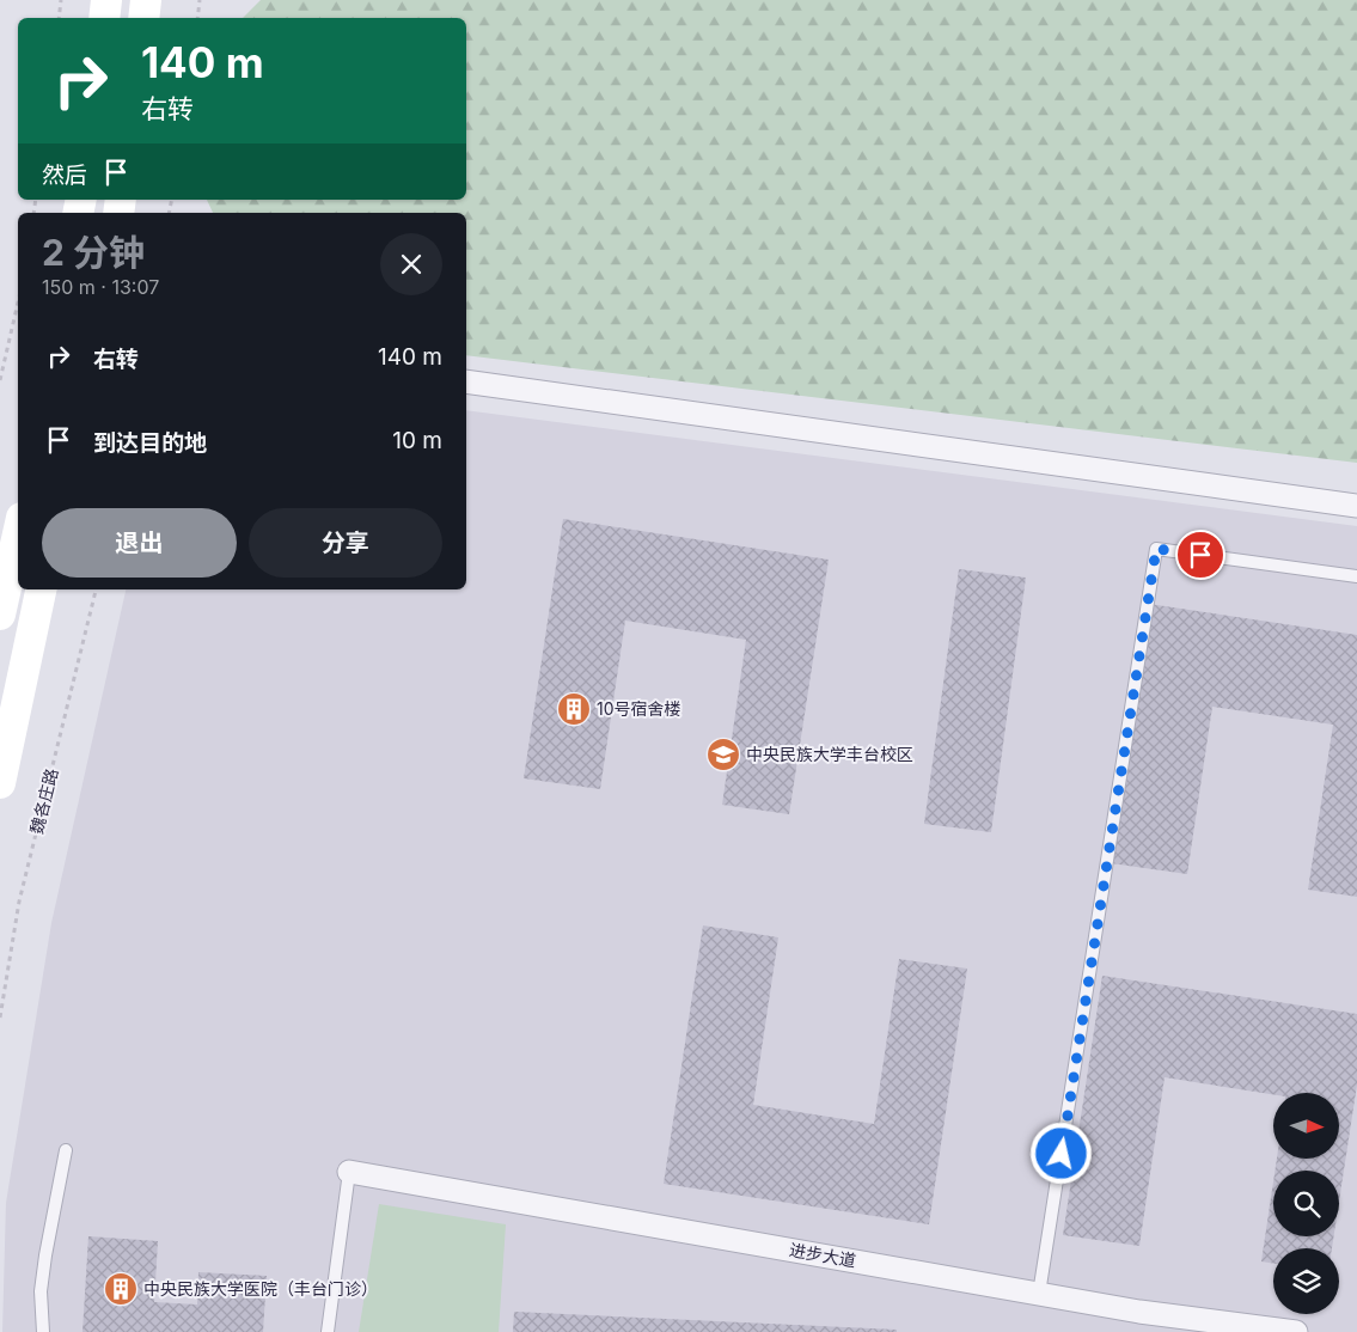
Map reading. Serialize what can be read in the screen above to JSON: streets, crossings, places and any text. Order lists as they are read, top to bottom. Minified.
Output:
{"streets":{"street":["进步大道"],"path":["魏各庄路"]},"places":{"building":["10号宿舍楼","中央民族大学医院（丰台门诊）"],"school or university":["中央民族大学丰台校区"]},"north":"right","page":{"turn":["140 m","右转"],"then":"然后","heading":["2 分钟","150 m · 13:07"],"list":[{"name":"右转","value":"140 m"},{"name":"到达目的地","value":"10 m"}],"buttons":["退出","分享"]}}
